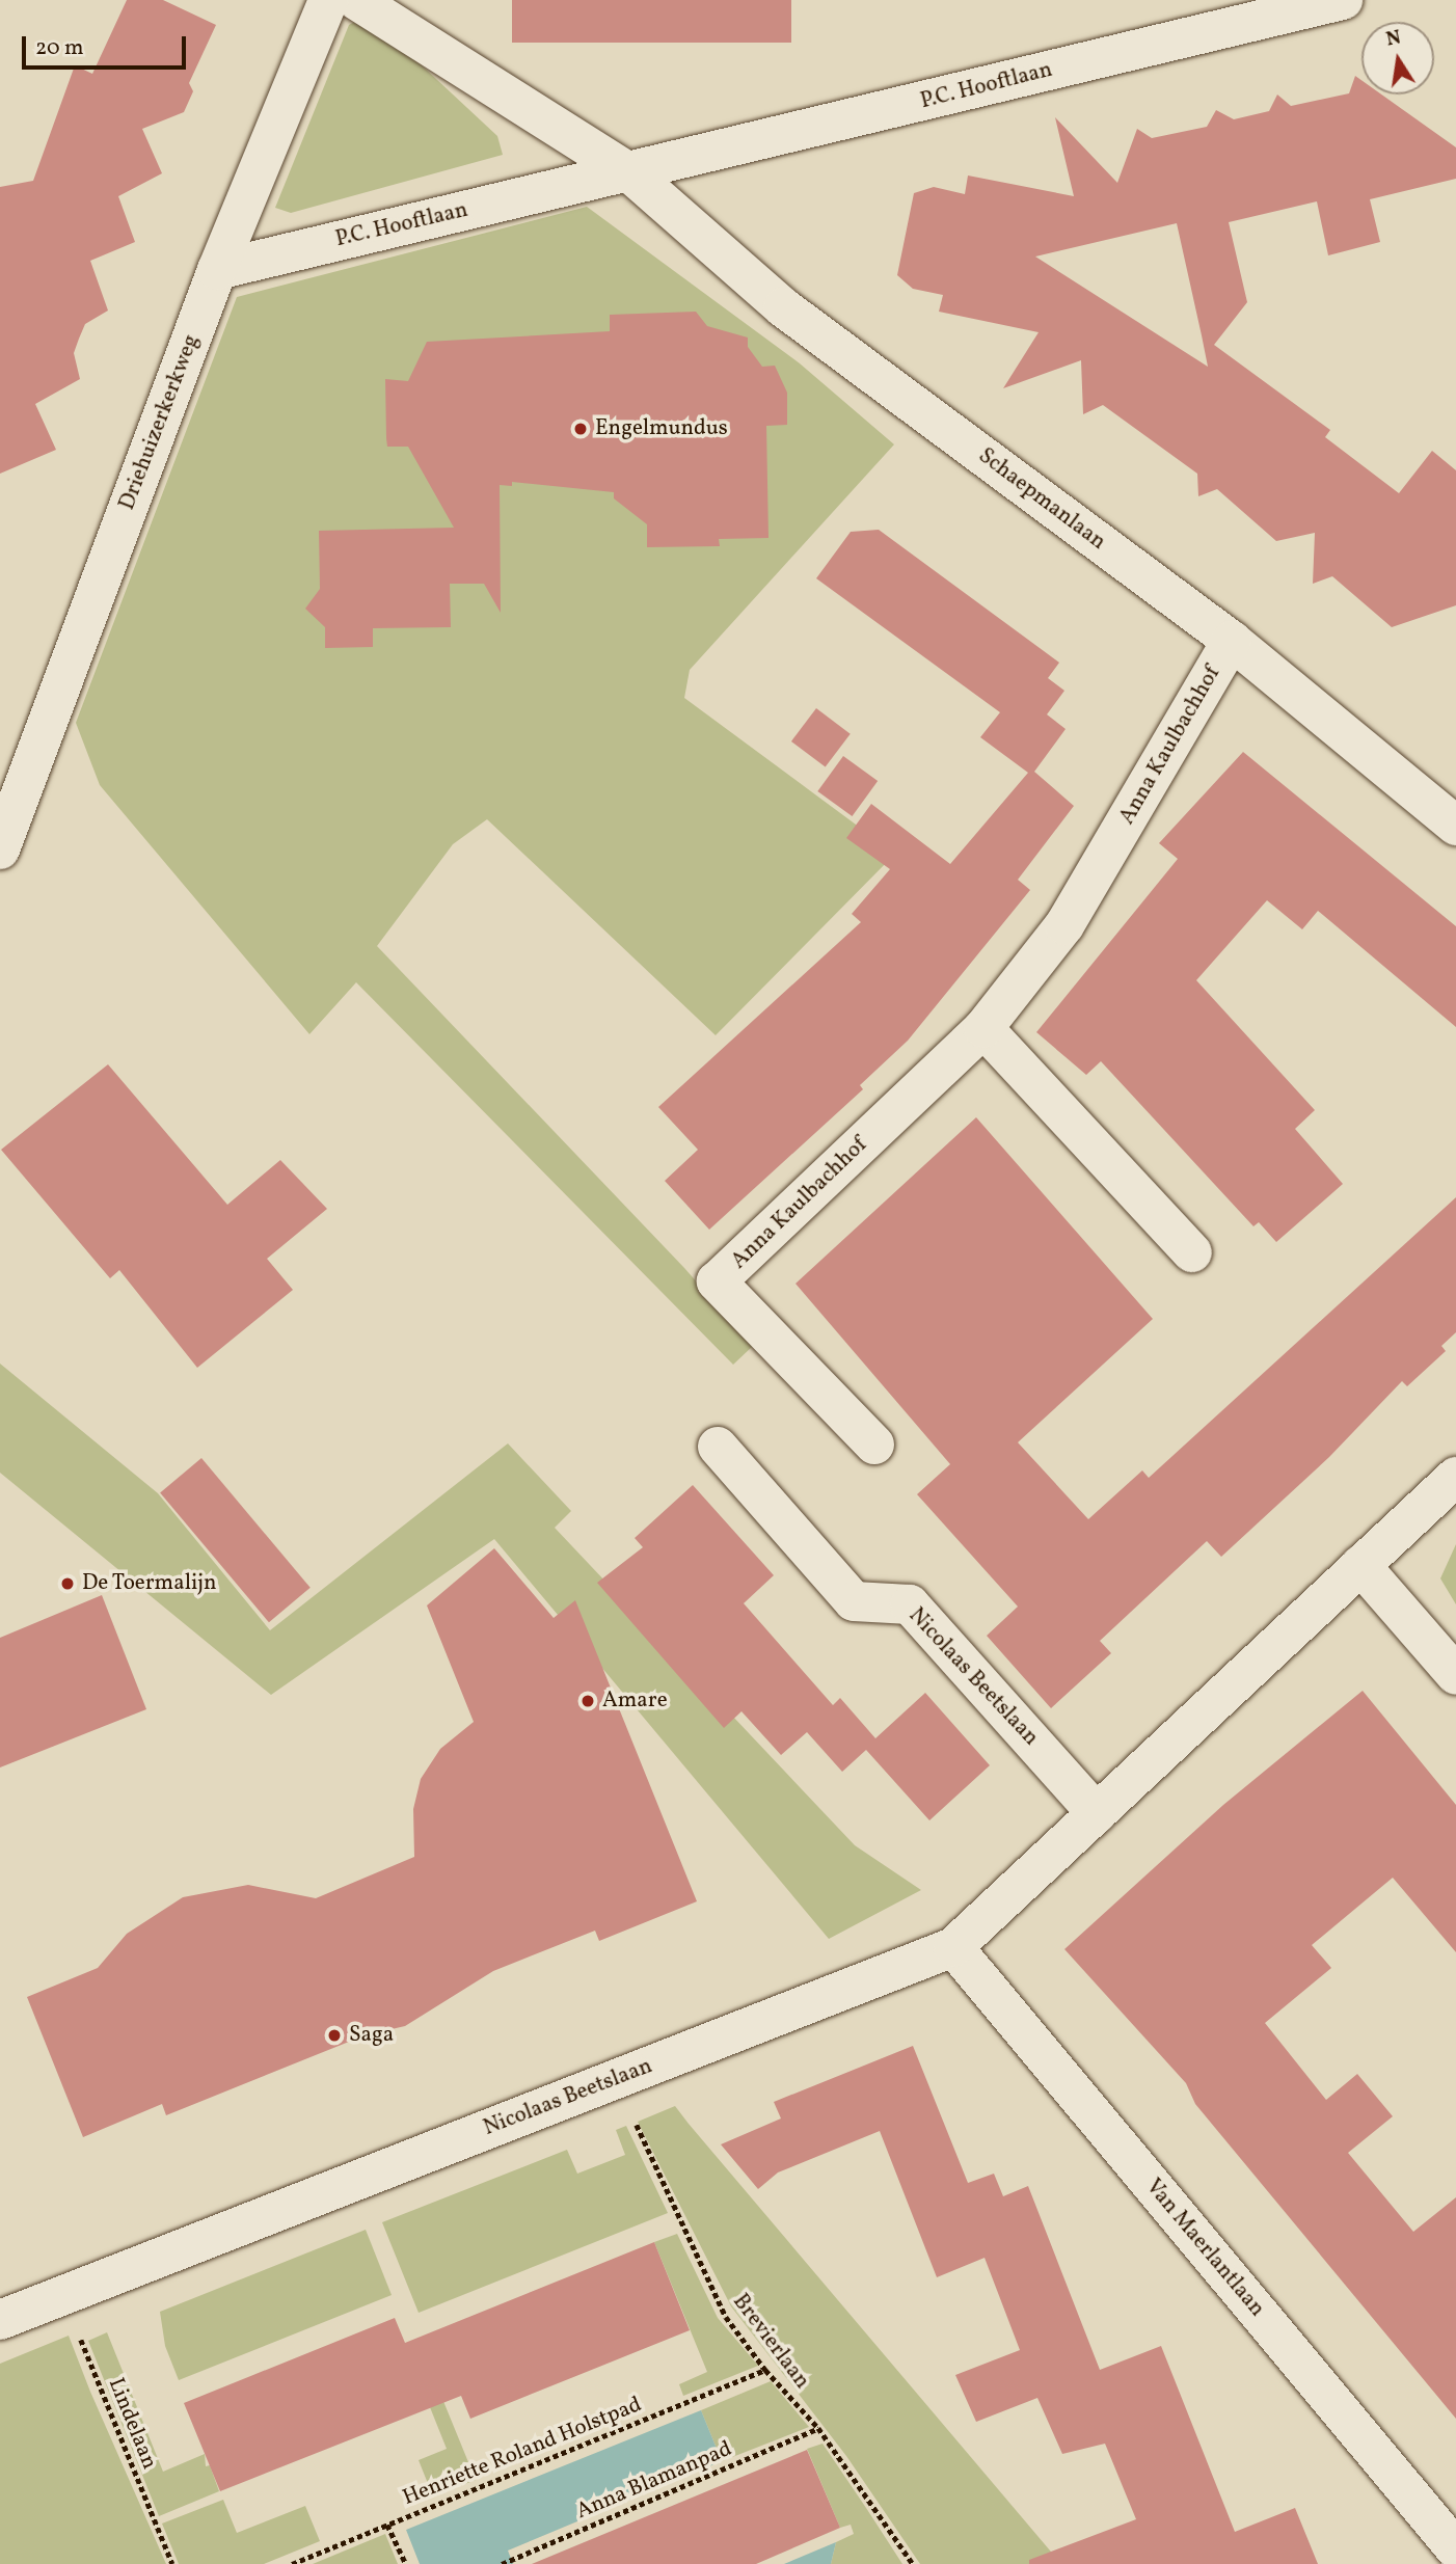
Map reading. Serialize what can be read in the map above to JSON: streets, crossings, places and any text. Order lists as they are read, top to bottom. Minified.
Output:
{"streets":{"street":["P.C. Hooftlaan","Driehuizerkerkweg","Schaepmanlaan","Anna Kaulbachhof","Nicolaas Beetslaan","Van Maerlantlaan"],"path":["Brevierlaan","Lindelaan","Henriette Roland Holstpad","Anna Blamanpad"]},"crossings":[["P.C. Hooftlaan","Driehuizerkerkweg"],["P.C. Hooftlaan","Schaepmanlaan"],["Schaepmanlaan","Anna Kaulbachhof"],["Nicolaas Beetslaan","Van Maerlantlaan"],["Nicolaas Beetslaan","Brevierlaan"],["Nicolaas Beetslaan","Lindelaan"],["Brevierlaan","Henriette Roland Holstpad"],["Brevierlaan","Anna Blamanpad"]],"places":["Engelmundus","De Toermalijn","Amare","Saga"],"scale_bar":"20 m","north":"top"}
